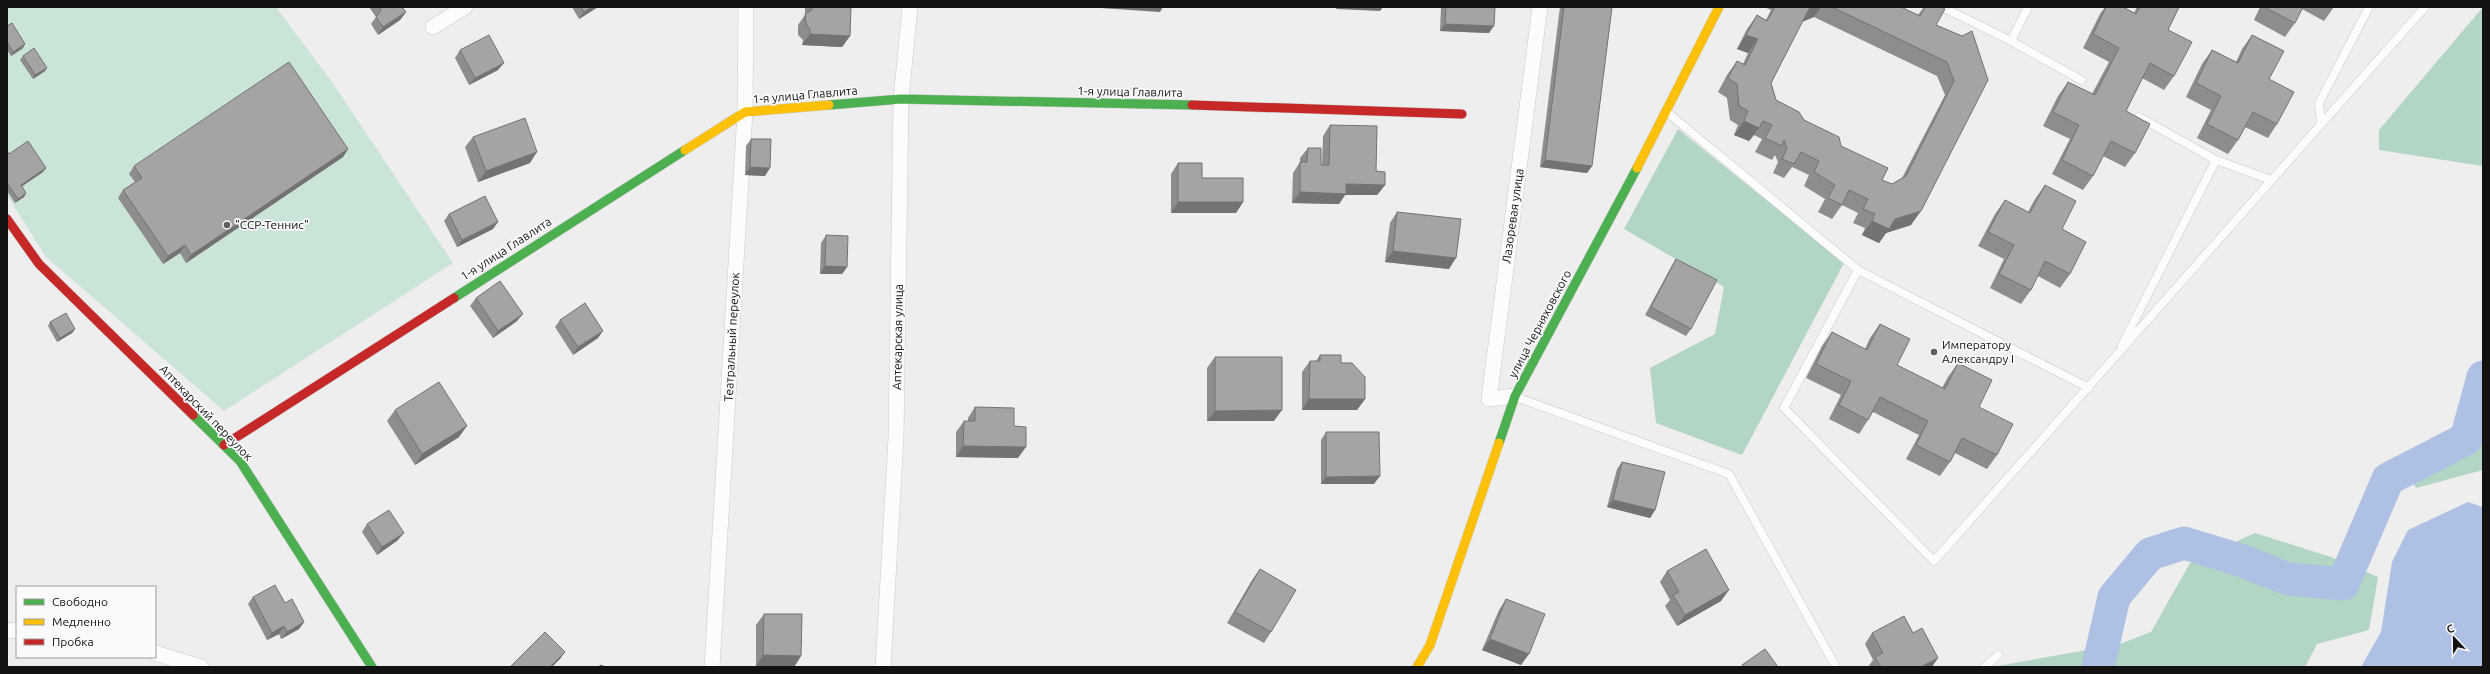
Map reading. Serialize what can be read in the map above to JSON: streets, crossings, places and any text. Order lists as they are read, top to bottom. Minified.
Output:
{"streets":{"street":["1-я улица Главлита","Лазоревая улица","улица Черняховского","Театральный переулок","Аптекарская улица","Аптекарский переулок"]},"crossings":[["1-я улица Главлита","Театральный переулок"],["1-я улица Главлита","Аптекарская улица"],["1-я улица Главлита","Аптекарский переулок"],["Лазоревая улица","улица Черняховского"]],"places":["\"ССР-Теннис\"","Императору Александру I"],"legend":["Свободно","Медленно","Пробка"],"north":"top"}
